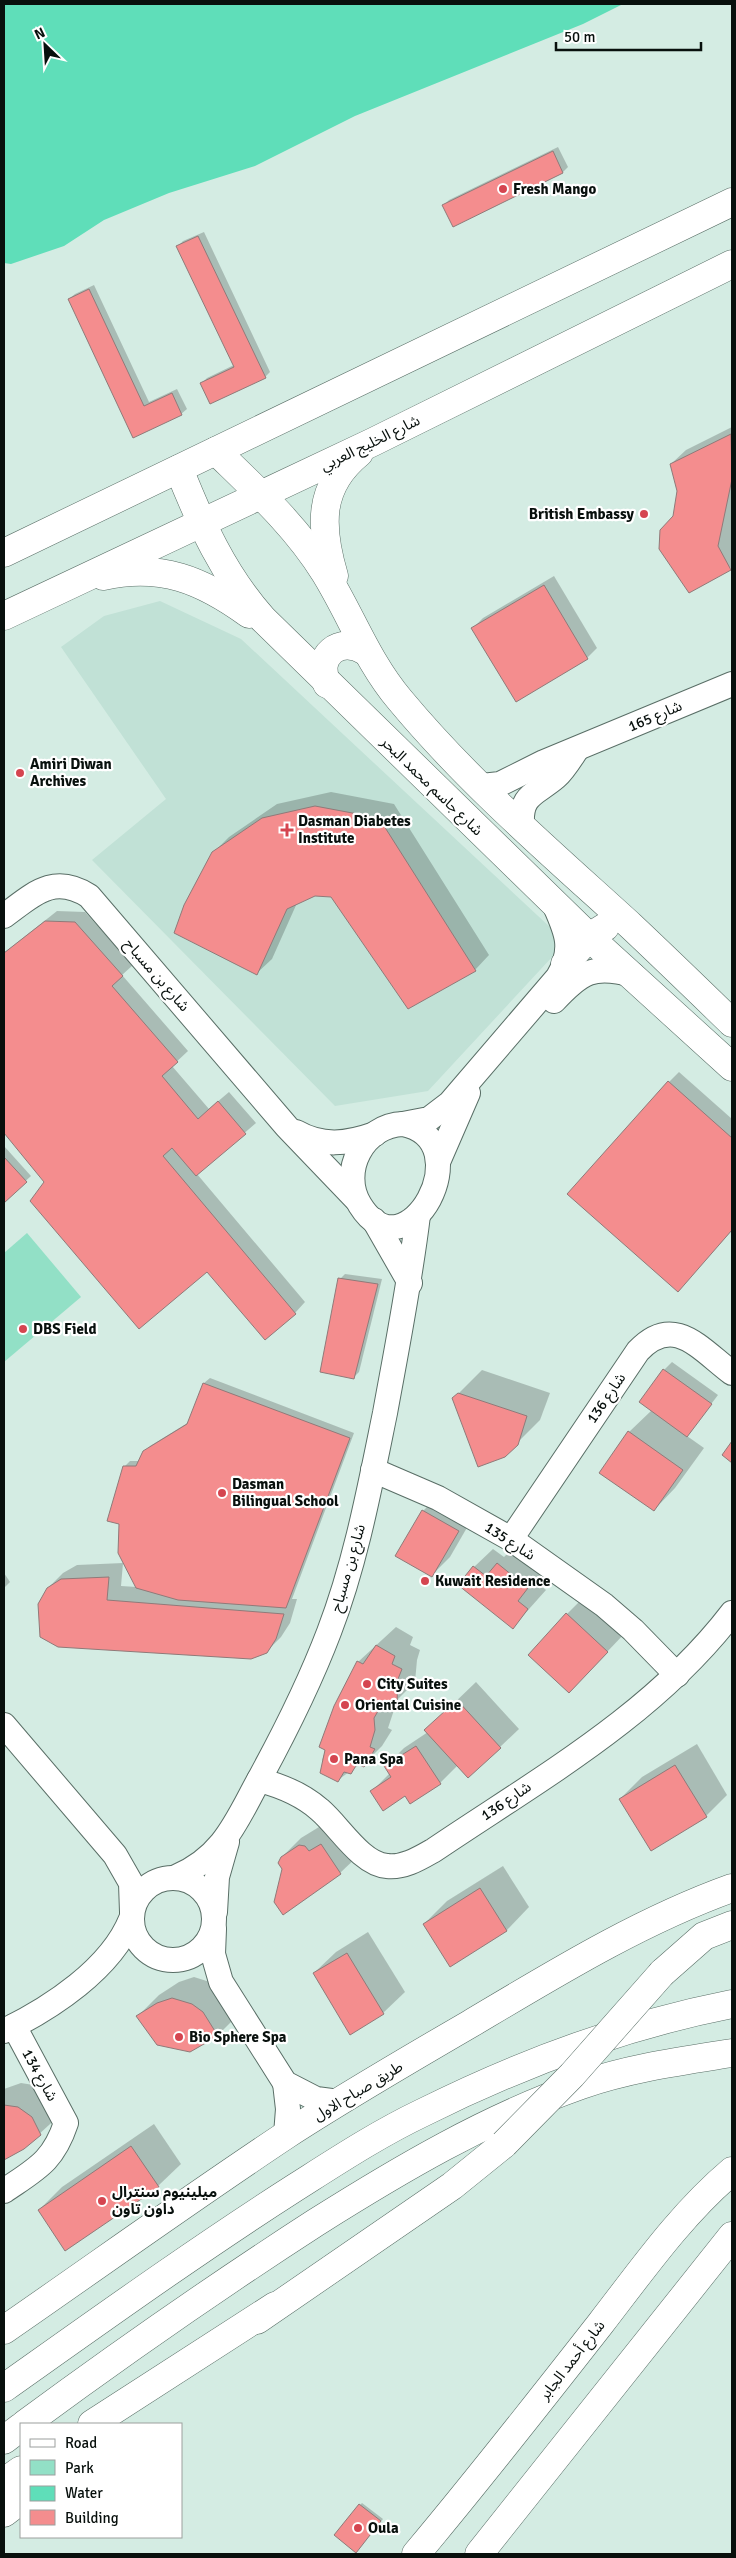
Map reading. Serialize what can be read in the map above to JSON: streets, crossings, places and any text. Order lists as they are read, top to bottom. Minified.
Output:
{"streets":{"main road":["شارع الخليج العربي","شارع جاسم محمد البحر","طريق صباح الاول","شارع أحمد الجابر"],"street":["شارع 165","شارع بن مسباح","شارع 136","شارع 135","شارع 134"]},"crossings":[["شارع الخليج العربي","شارع جاسم محمد البحر"],["شارع بن مسباح","شارع 136"],["شارع بن مسباح","شارع 135"],["شارع 136","شارع 135"]],"places":{"other":["Fresh Mango","British Embassy","Amiri Diwan Archives","DBS Field","Dasman Bilingual School","Kuwait Residence","City Suites","Oriental Cuisine","Pana Spa","Bio Sphere Spa","ميلينيوم سنترال داون تاون","Oula"],"health":["Dasman Diabetes Institute"]},"legend":["Road","Park","Water","Building"],"scale_bar":"50 m","north":"top left"}
